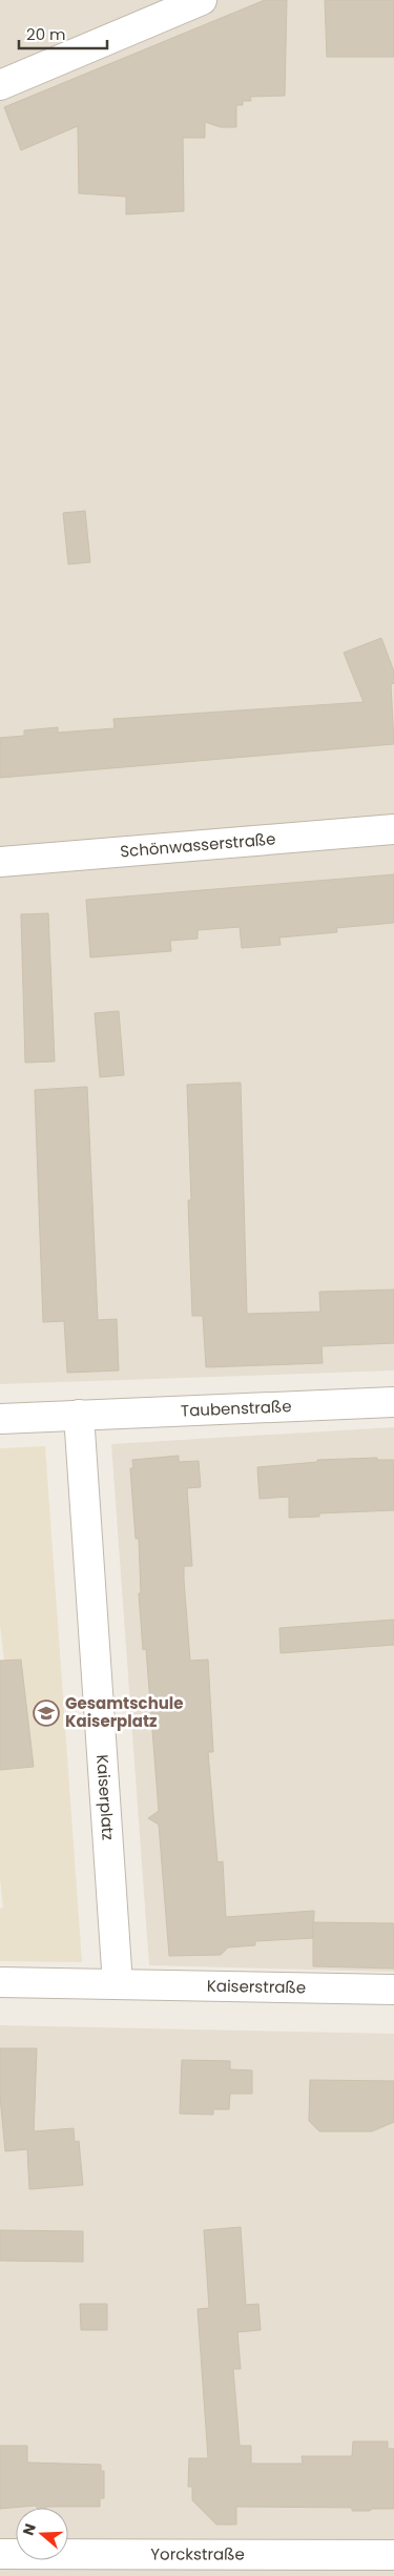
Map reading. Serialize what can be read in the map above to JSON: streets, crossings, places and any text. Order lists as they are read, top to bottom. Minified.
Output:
{"streets":{"street":["Schönwasserstraße","Taubenstraße","Kaiserplatz","Kaiserstraße","Yorckstraße"]},"crossings":[["Taubenstraße","Kaiserplatz"],["Kaiserplatz","Kaiserstraße"]],"places":{"school or university":["Gesamtschule Kaiserplatz"]},"scale_bar":"20 m","north":"left"}
